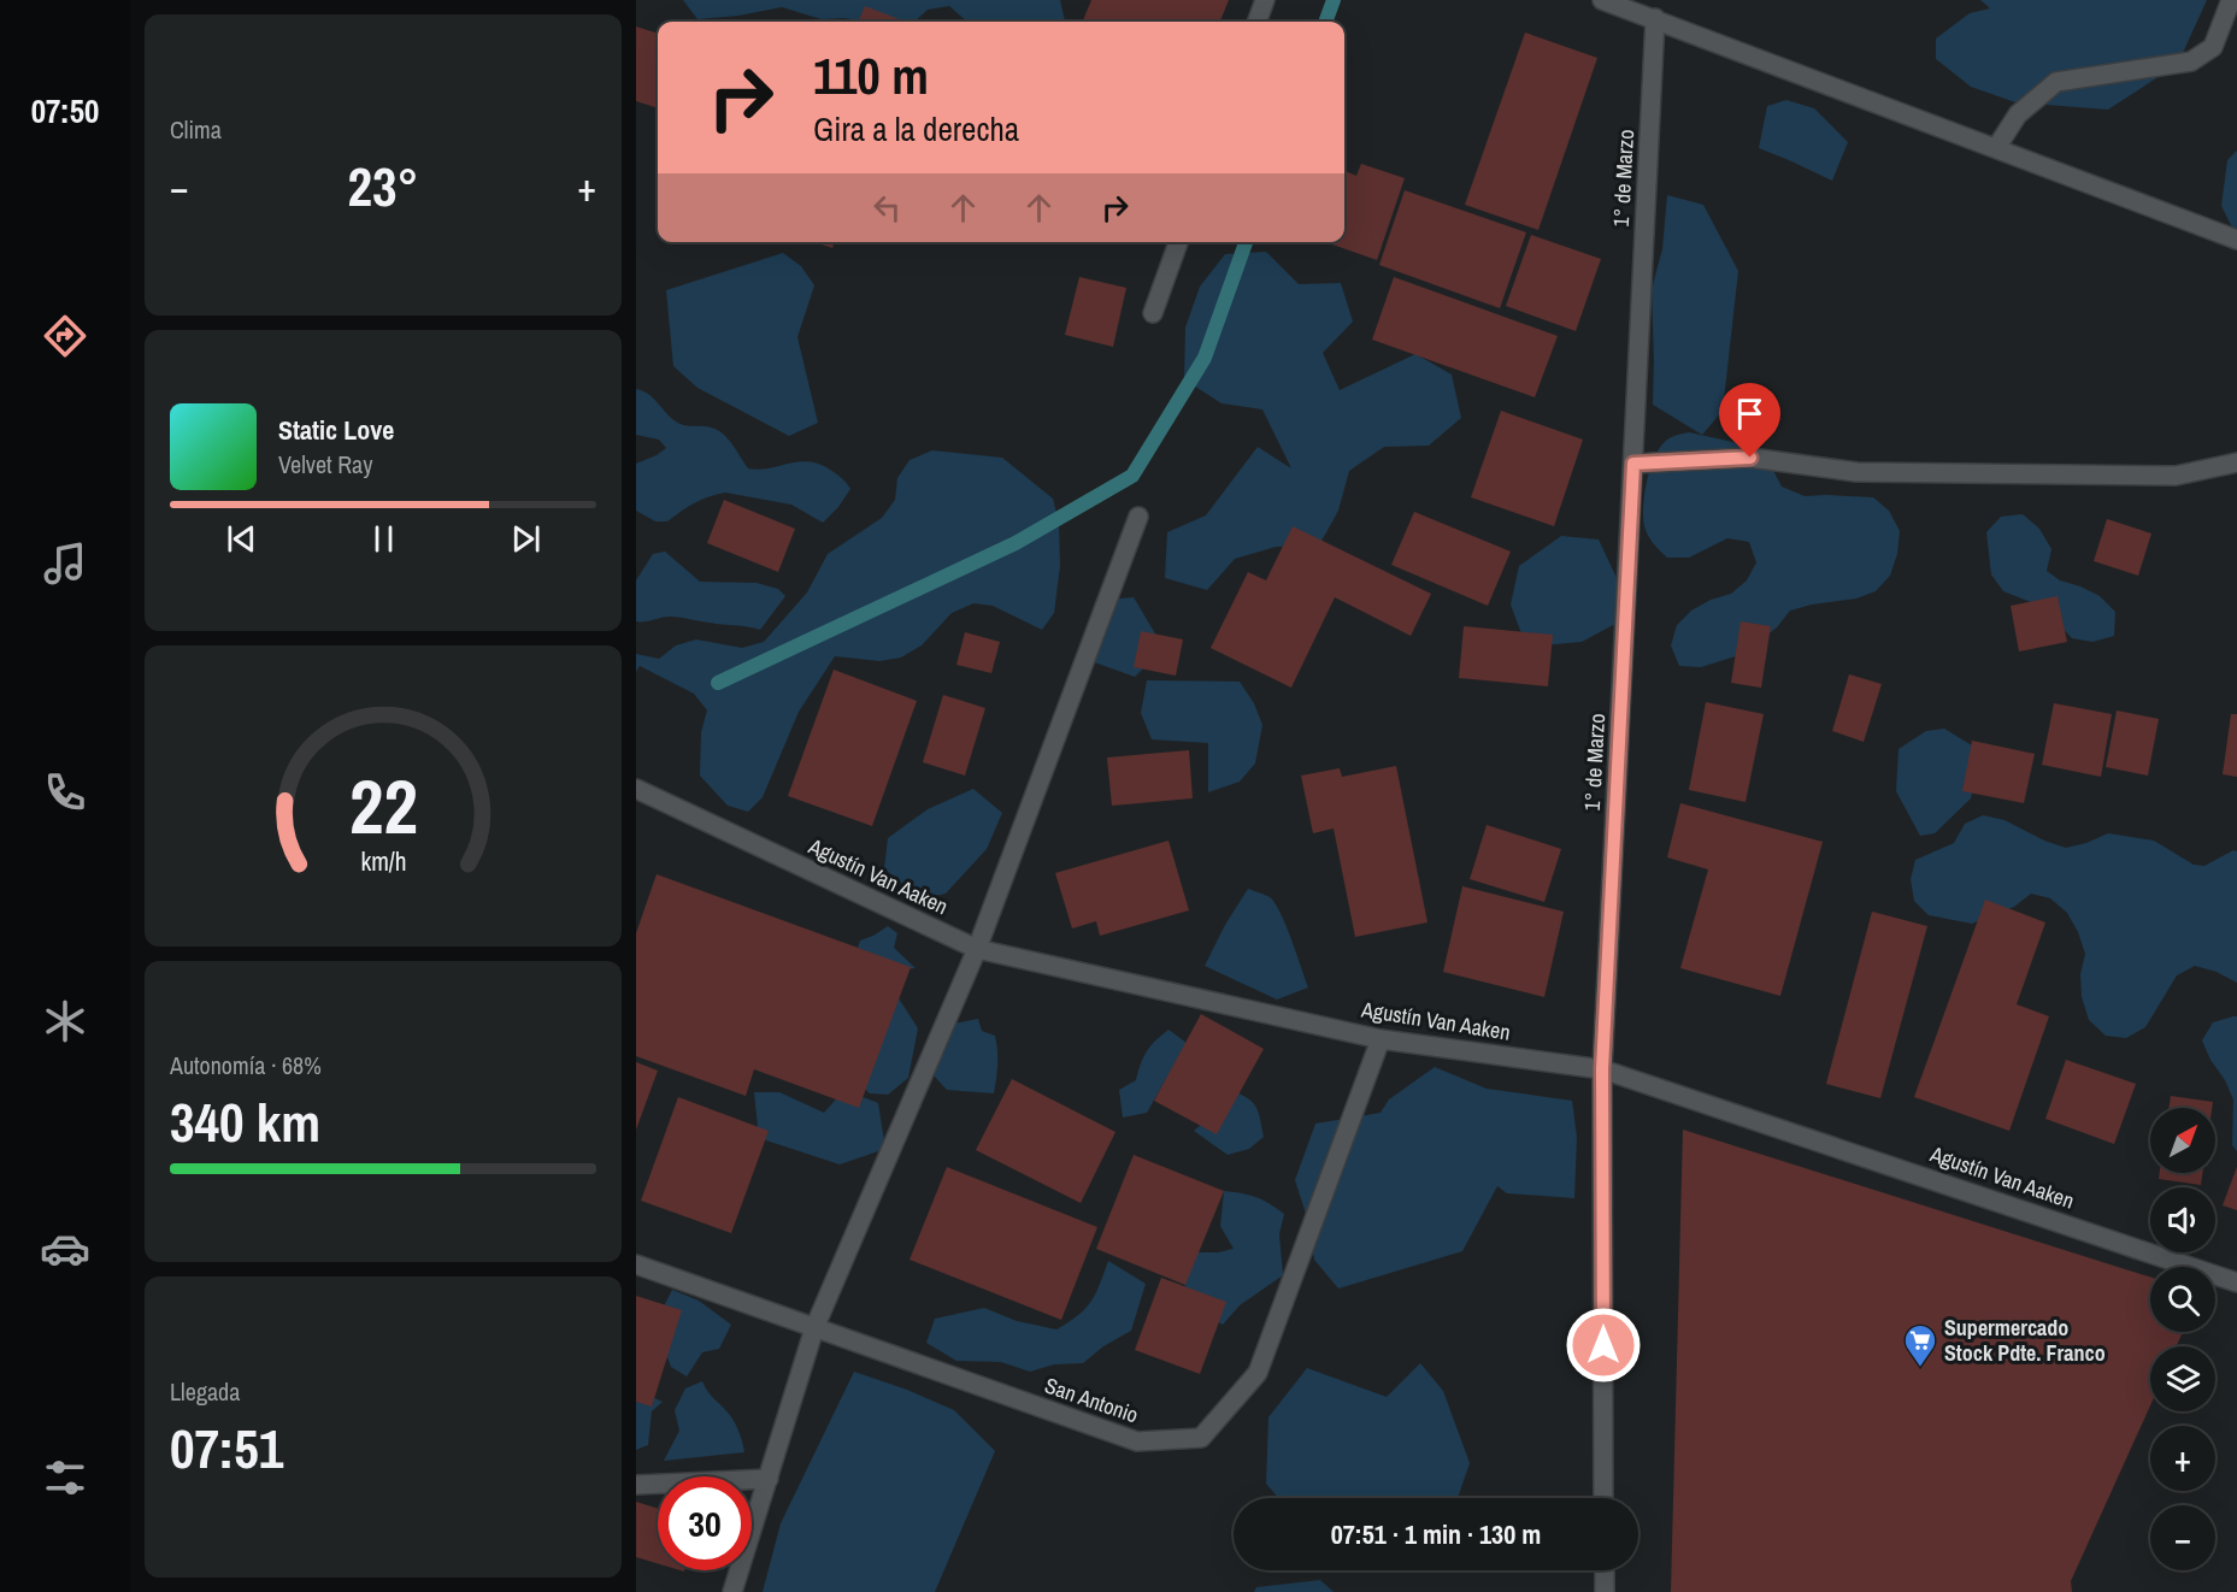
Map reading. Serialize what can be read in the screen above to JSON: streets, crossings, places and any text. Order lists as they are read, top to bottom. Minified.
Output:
{"streets":{"street":["1° de Marzo","Agustín Van Aaken","San Antonio"]},"crossings":[["1° de Marzo","Agustín Van Aaken"],["Agustín Van Aaken","San Antonio"]],"places":{"supermarket":["Supermercado Stock Pdte. Franco"]},"north":"top right","page":{"tabs":"07:50","tile":["Clima",["Autonomía · 68%","340 km"],["Llegada","07:51"]],"turn":["110 m","Gira a la derecha"],"heat":["−","23°","+"],"song":["Static Love","Velvet Ray"],"map_buttons":["+","−"],"limit":"30","trip":"07:51 · 1 min · 130 m","gauge":["22","km/h"]}}
